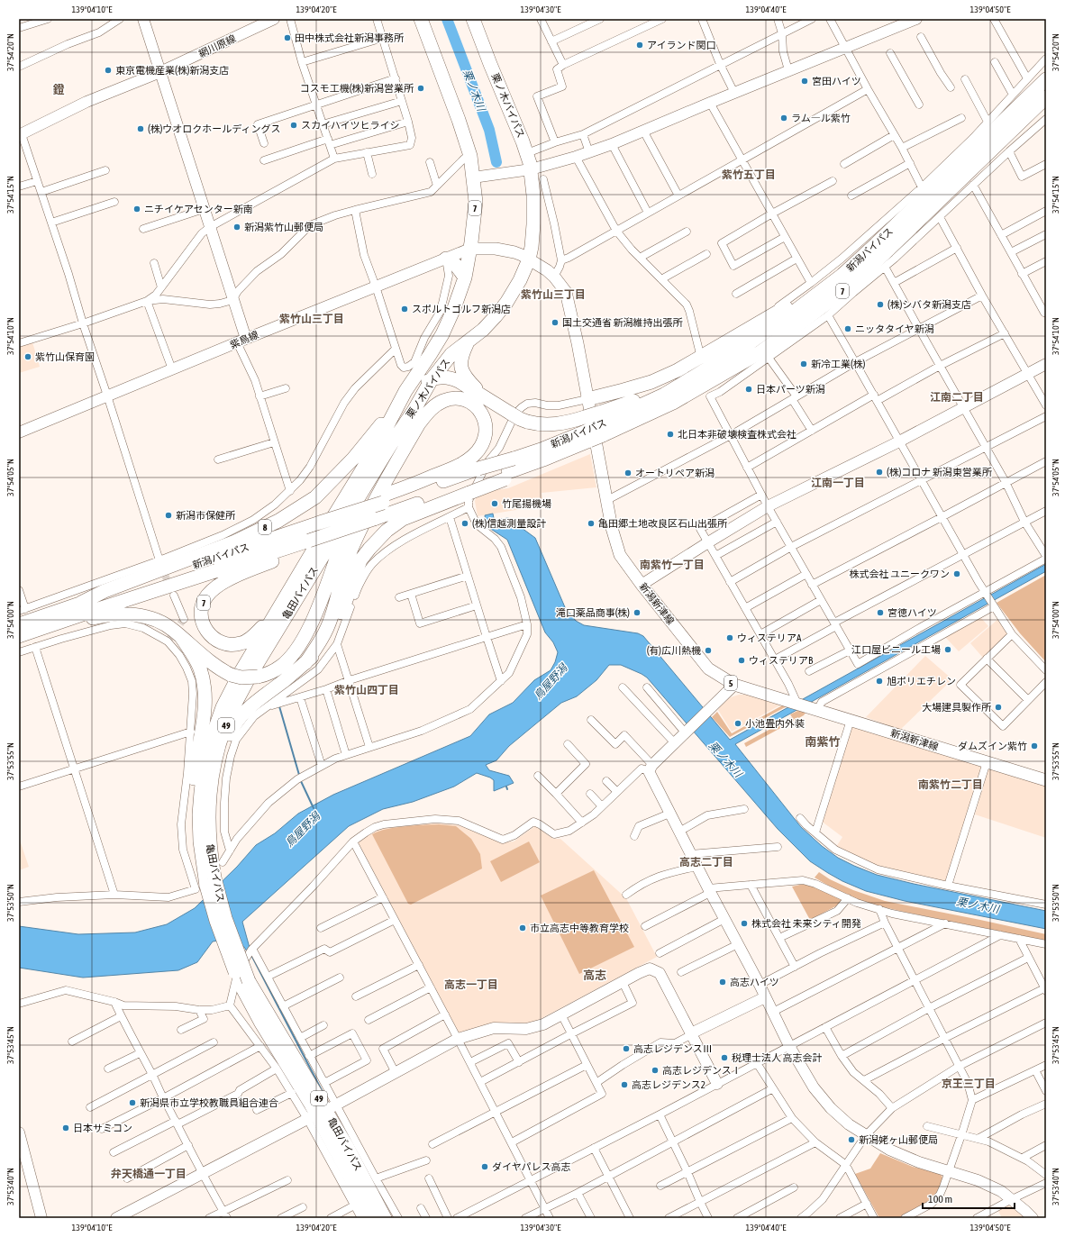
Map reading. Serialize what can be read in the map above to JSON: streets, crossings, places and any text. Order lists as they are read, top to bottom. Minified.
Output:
{"streets":{"highway":["栗ノ木バイパス","7","新潟バイパス","8","亀田バイパス","49"],"main road":["新潟新津線","5"],"street":["網川原線","紫鳥線"]},"crossings":[["栗ノ木バイパス","7"],["栗ノ木バイパス","新潟バイパス"],["栗ノ木バイパス","紫鳥線"],["栗ノ木バイパス","8"],["栗ノ木バイパス","亀田バイパス"],["栗ノ木バイパス","新潟新津線"],["7","新潟バイパス"],["7","亀田バイパス"],["7","新潟新津線"],["新潟バイパス","8"],["新潟バイパス","亀田バイパス"],["紫鳥線","新潟新津線"]],"districts":["鐙","紫竹五丁目","紫竹山三丁目","紫竹山三丁目","江南二丁目","江南一丁目","南紫竹一丁目","紫竹山四丁目","南紫竹","南紫竹二丁目","高志二丁目","高志","高志一丁目","京王三丁目","弁天橋通一丁目"],"water":["栗ノ木川","鳥屋野潟"],"places":["田中株式会社新潟事務所","アイランド関口","東京電機産業(株)新潟支店","宮田ハイツ","コスモ工機(株)新潟営業所","ラム―ル紫竹","スカイハイツヒライシ","(株)ウオロクホールディングス","ニチイケアセンター新南","新潟紫竹山郵便局","(株)シバタ新潟支店","スポルトゴルフ新潟店","国土交通省 新潟維持出張所","ニッタタイヤ新潟","紫竹山保育園","新冷工業(株)","日本パーツ新潟","北日本非破壊検査株式会社","(株)コロナ 新潟東営業所","オートリペア新潟","竹尾揚機場","新潟市保健所","(株)信越測量設計","亀田郷土地改良区石山出張所","株式会社 ユニークワン","滝口薬品商事(株)","宮徳ハイツ","ウィステリアA","江口屋ビニール工場","(有)広川熱機","ウィステリアB","旭ポリエチレン","大場建具製作所","小池畳内外装","ダムズイン紫竹","株式会社 未来シティ開発","市立高志中等教育学校","高志ハイツ","高志レジデンスⅢ","税理士法人 高志会計","高志レジデンスⅠ","高志レジデンス2","新潟県市立学校教職員組合連合","日本サミコン","新潟姥ヶ山郵便局","ダイヤパレス高志"],"scale_bar":"100 m","coordinates":["139°04'10\"E","139°04'20\"E","139°04'30\"E","139°04'40\"E","139°04'50\"E","37°54'20\"N","37°54'15\"N","37°54'10\"N","37°54'05\"N","37°54'00\"N","37°53'55\"N","37°53'50\"N","37°53'45\"N","37°53'40\"N"]}
